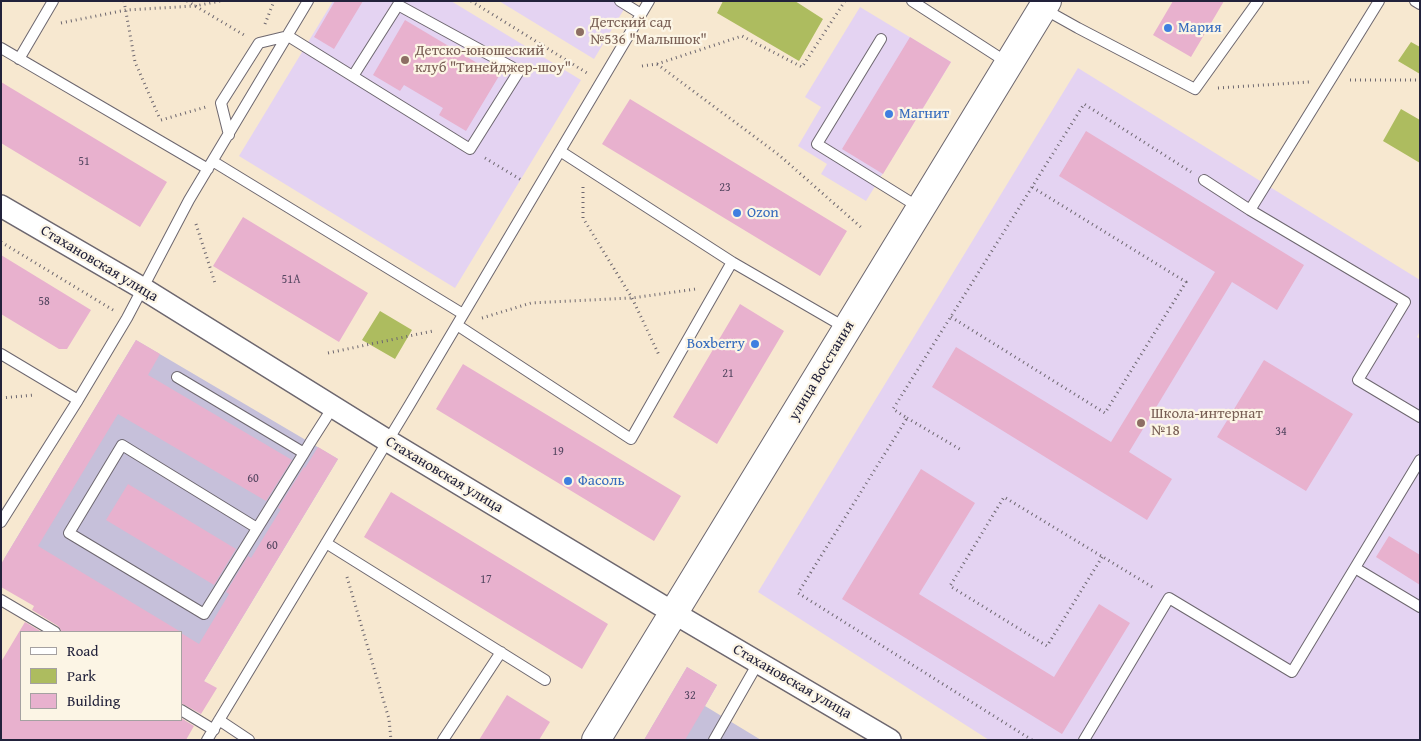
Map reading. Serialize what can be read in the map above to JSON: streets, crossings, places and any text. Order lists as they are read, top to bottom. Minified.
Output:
{"streets":{"main road":["улица Восстания"],"street":["Стахановская улица"]},"crossings":[["Стахановская улица","улица Восстания"]],"places":["Мария","Детский сад №536 \"Малышок\"","Детско-юношеский клуб \"Тинейджер-шоу\"","Магнит","Ozon","Boxberry","Школа-интернат №18","Фасоль"],"house_numbers":["51","23","51А","58","21","34","19","60","60","17","32"],"legend":["Road","Park","Building"]}
